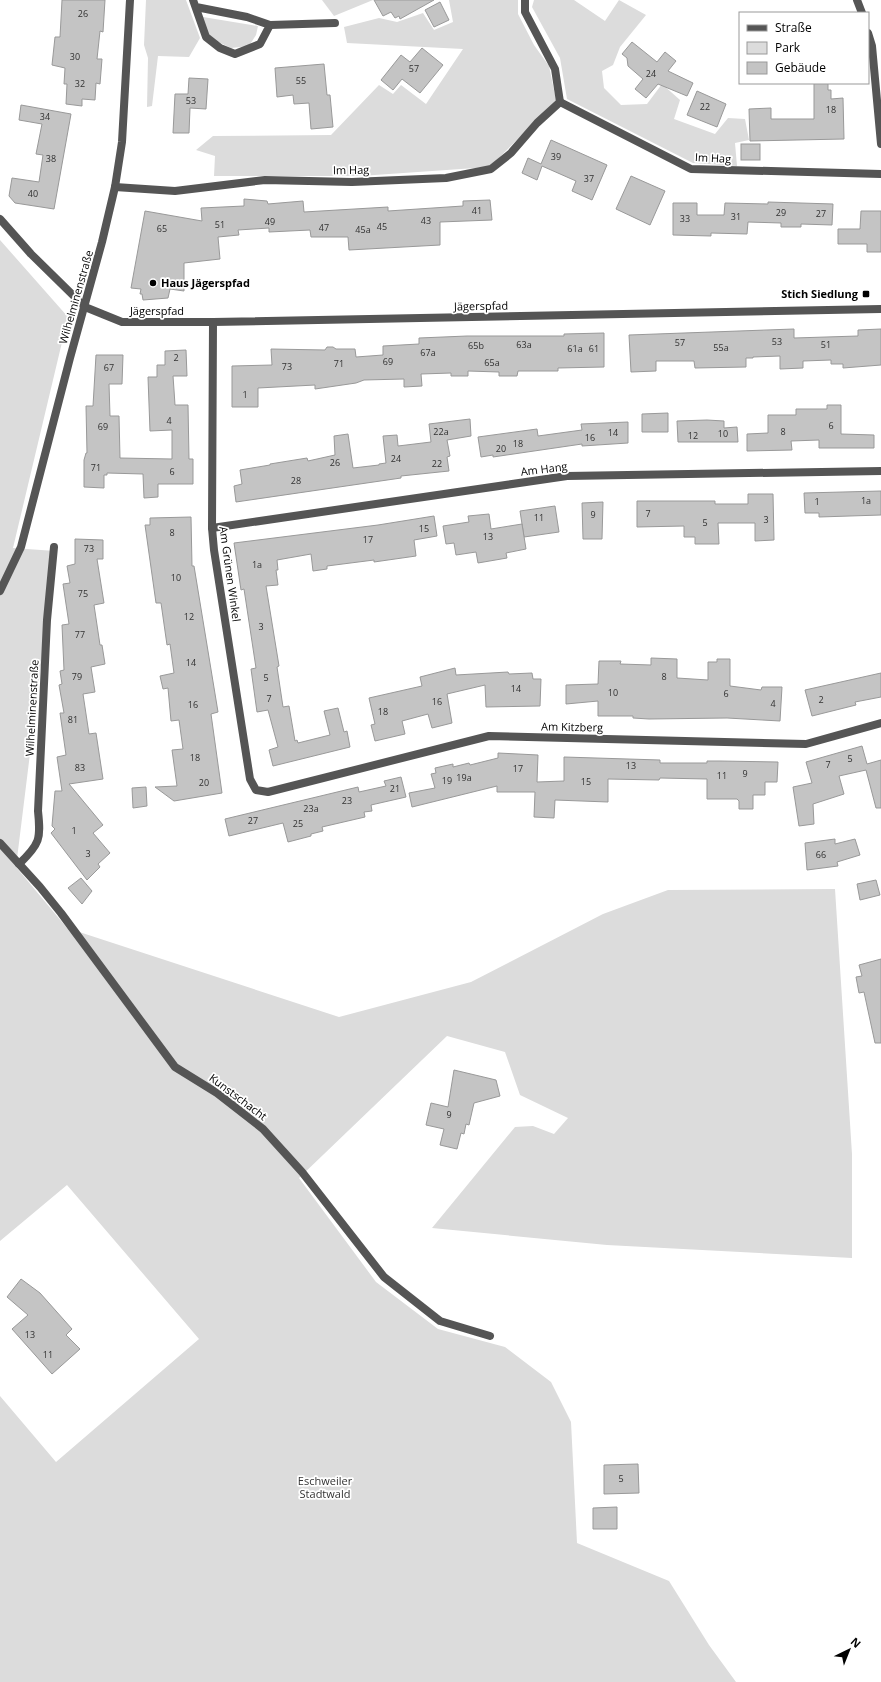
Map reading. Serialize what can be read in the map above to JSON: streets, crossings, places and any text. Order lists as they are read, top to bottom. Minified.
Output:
{"streets":{"street":["Im Hag","Wilhelminenstraße","Jägerspfad","Am Hang","Am Grünen Winkel","Am Kitzberg","Kunstschacht"]},"crossings":[["Im Hag","Wilhelminenstraße"],["Wilhelminenstraße","Jägerspfad"],["Wilhelminenstraße","Kunstschacht"],["Jägerspfad","Am Grünen Winkel"],["Am Hang","Am Grünen Winkel"],["Am Grünen Winkel","Am Kitzberg"]],"parks":["Eschweiler Stadtwald"],"places":{"other":["Haus Jägerspfad"],"transit":["Stich Siedlung"]},"house_numbers":["26","30","57","24","55","32","53","22","18","34","39","38","37","40","41","29","27","31","33","43","49","51","45","47","65","45a","53","57","63a","51","65b","55a","61a","61","67a","2","69","65a","71","73","67","1","4","6","69","22a","8","14","10","12","16","18","20","24","26","22","71","6","28","1a","1","7","9","11","3","5","15","8","13","17","73","1a","10","75","12","3","77","14","79","8","5","14","10","6","7","2","16","4","16","18","81","18","5","7","13","83","17","9","11","19a","19","15","20","21","23","23a","27","25","1","3","66","9","13","11","5"],"legend":["Straße","Park","Gebäude"],"north":"top right"}
